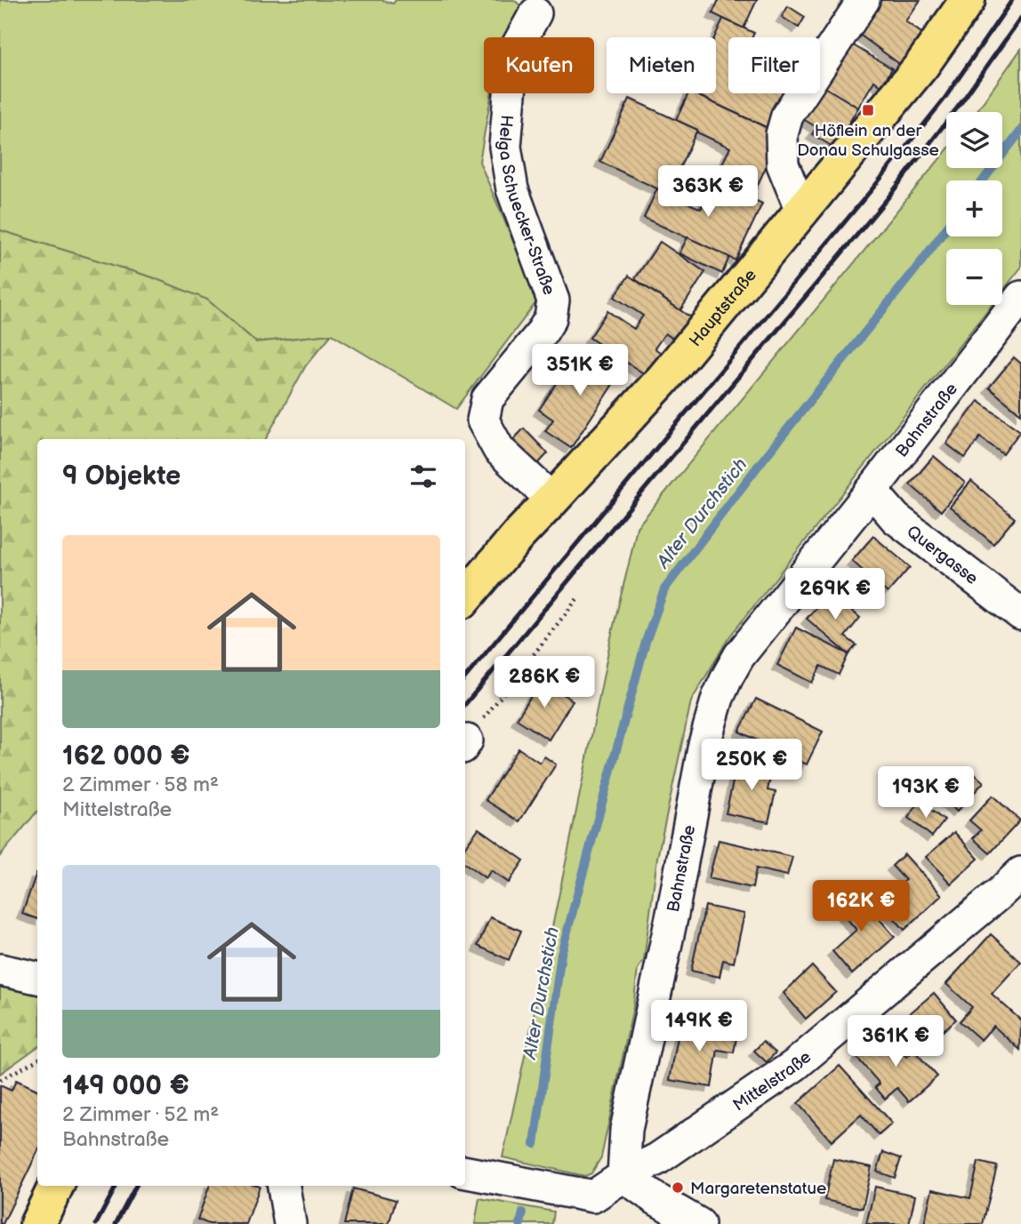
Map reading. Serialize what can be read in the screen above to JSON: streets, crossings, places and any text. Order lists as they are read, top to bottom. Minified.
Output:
{"streets":{"main road":["Hauptstraße"],"street":["Helga Schuecker-Straße","Bahnstraße","Quergasse","Mittelstraße"]},"crossings":[["Helga Schuecker-Straße","Hauptstraße"],["Bahnstraße","Quergasse"],["Bahnstraße","Mittelstraße"]],"water":["Alter Durchstich"],"places":{"transit":["Höflein an der Donau Schulgasse"],"other":["Margaretenstatue"]},"page":{"chip":["Kaufen","Mieten","Filter"],"map_buttons":["+","−"],"price":["363K €","351K €","269K €","286K €","250K €","193K €","162K €","149K €","361K €"],"heading":"9 Objekte","list":[{"name":"162 000 €","note":"2 Zimmer · 58 m² · Mittelstraße"},{"name":"149 000 €","note":"2 Zimmer · 52 m² · Bahnstraße"}]}}
